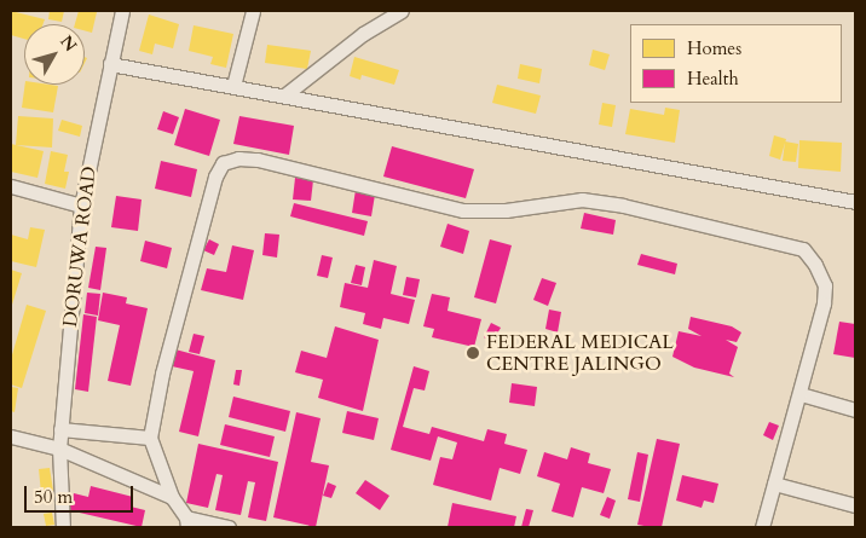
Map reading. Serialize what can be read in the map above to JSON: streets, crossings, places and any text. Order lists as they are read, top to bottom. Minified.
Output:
{"streets":{"street":["DORUWA ROAD"]},"places":["FEDERAL MEDICAL CENTRE JALINGO"],"legend":["Homes","Health"],"scale_bar":"50 m","north":"top right"}
